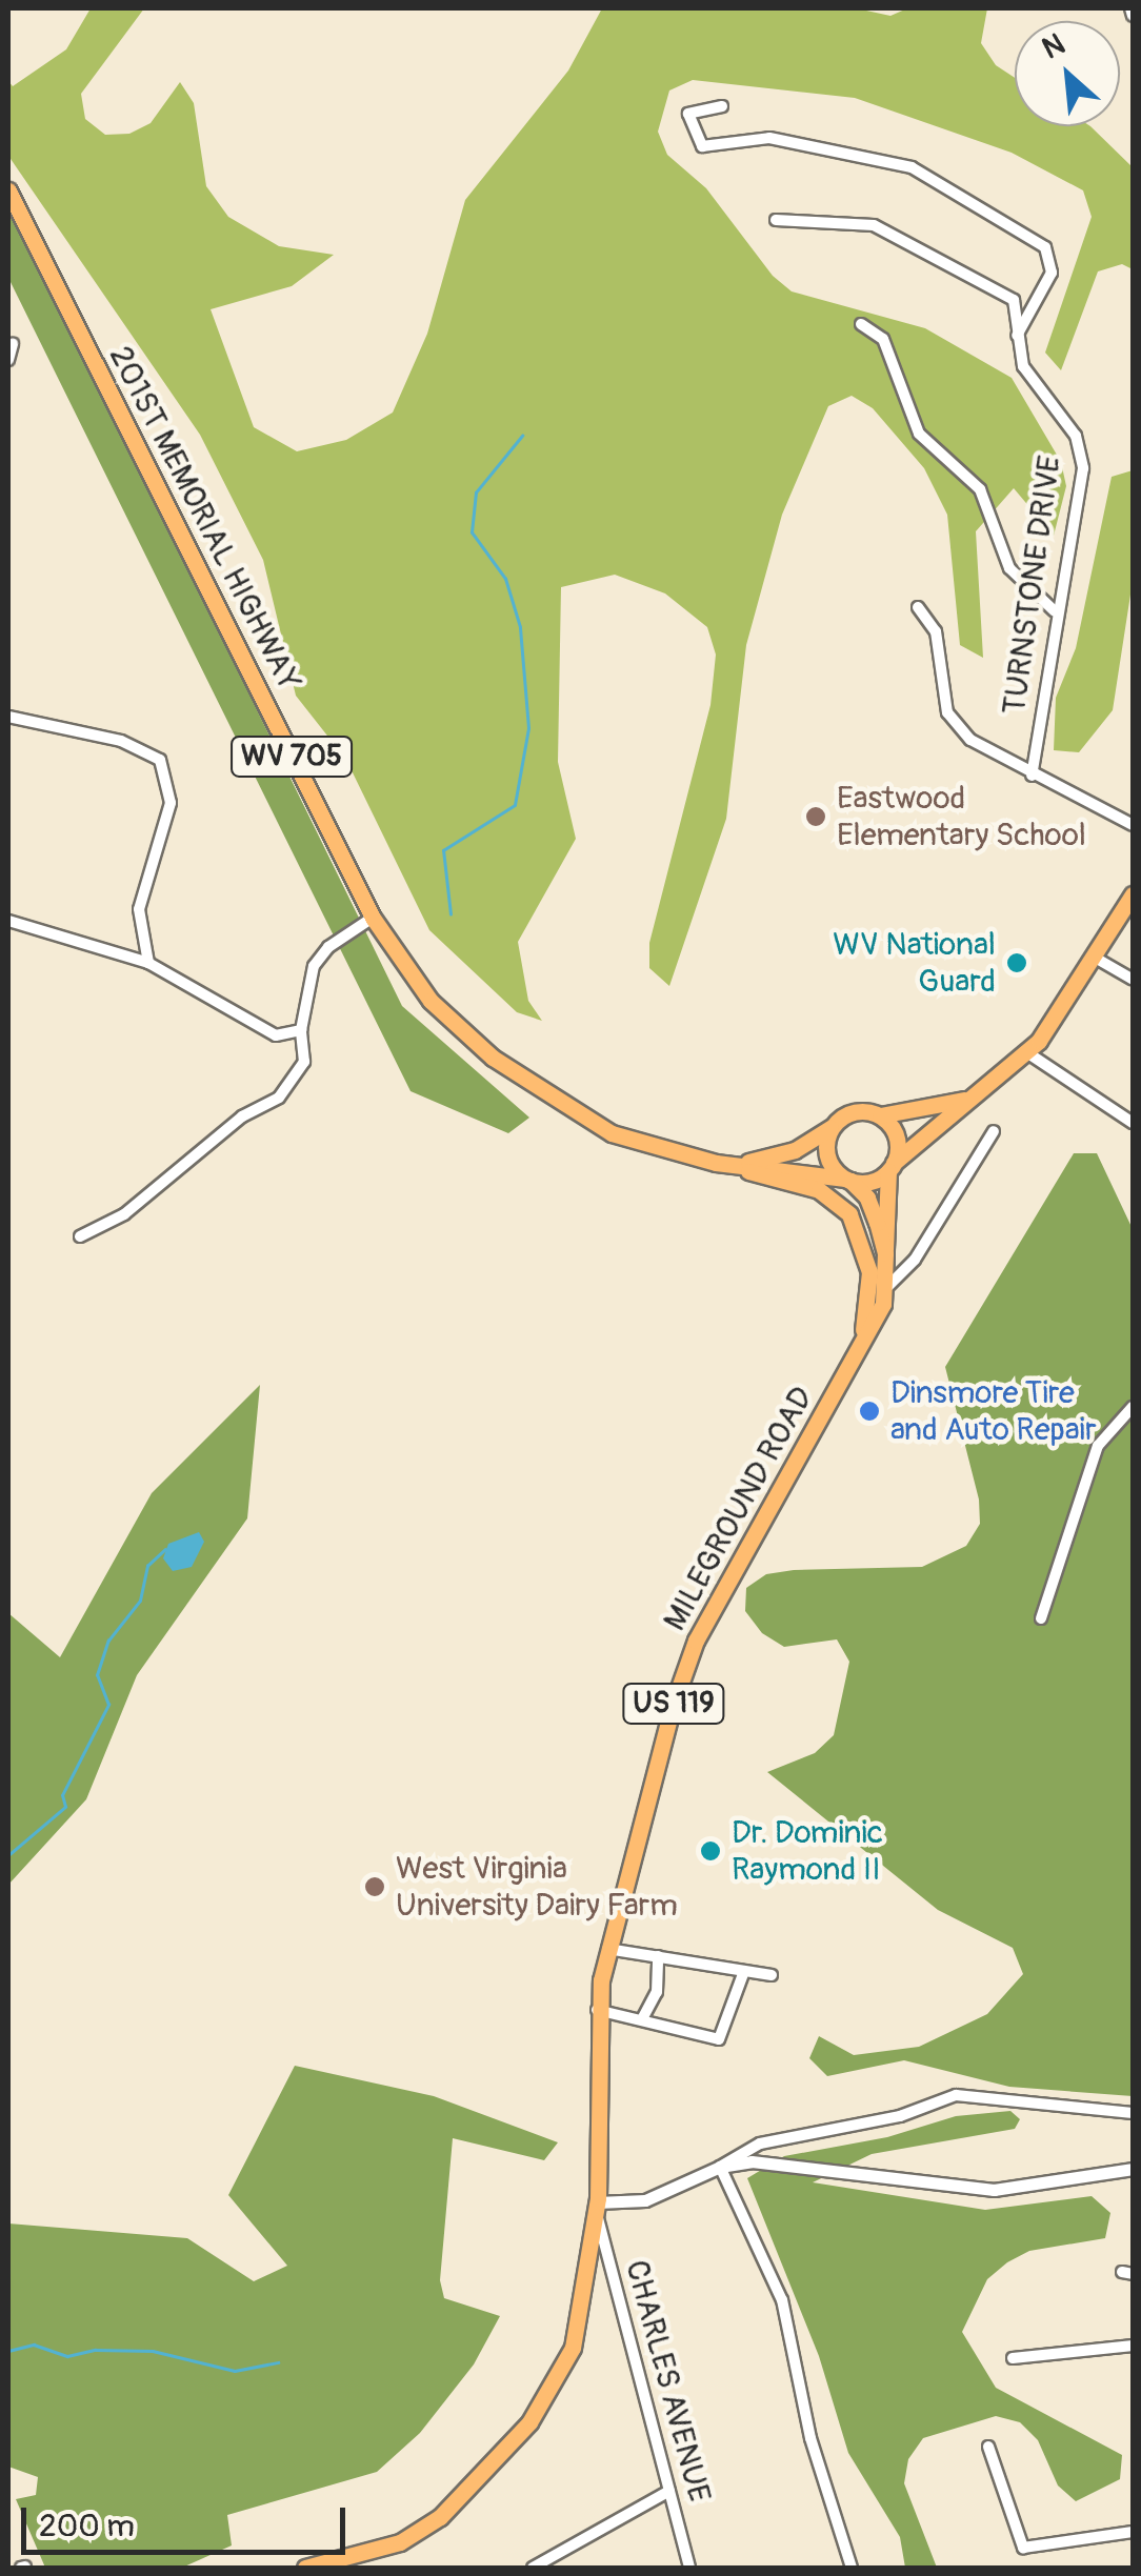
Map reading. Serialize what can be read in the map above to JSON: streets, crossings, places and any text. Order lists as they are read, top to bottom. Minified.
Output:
{"streets":{"main road":["201ST MEMORIAL HIGHWAY","WV 705","MILEGROUND ROAD","US 119"],"street":["TURNSTONE DRIVE","CHARLES AVENUE"]},"crossings":[["201ST MEMORIAL HIGHWAY","MILEGROUND ROAD"],["MILEGROUND ROAD","US 119"],["MILEGROUND ROAD","CHARLES AVENUE"],["US 119","CHARLES AVENUE"]],"places":["Eastwood Elementary School","WV National Guard","Dinsmore Tire and Auto Repair","Dr. Dominic Raymond II","West Virginia University Dairy Farm"],"scale_bar":"200 m","north":"top left"}
